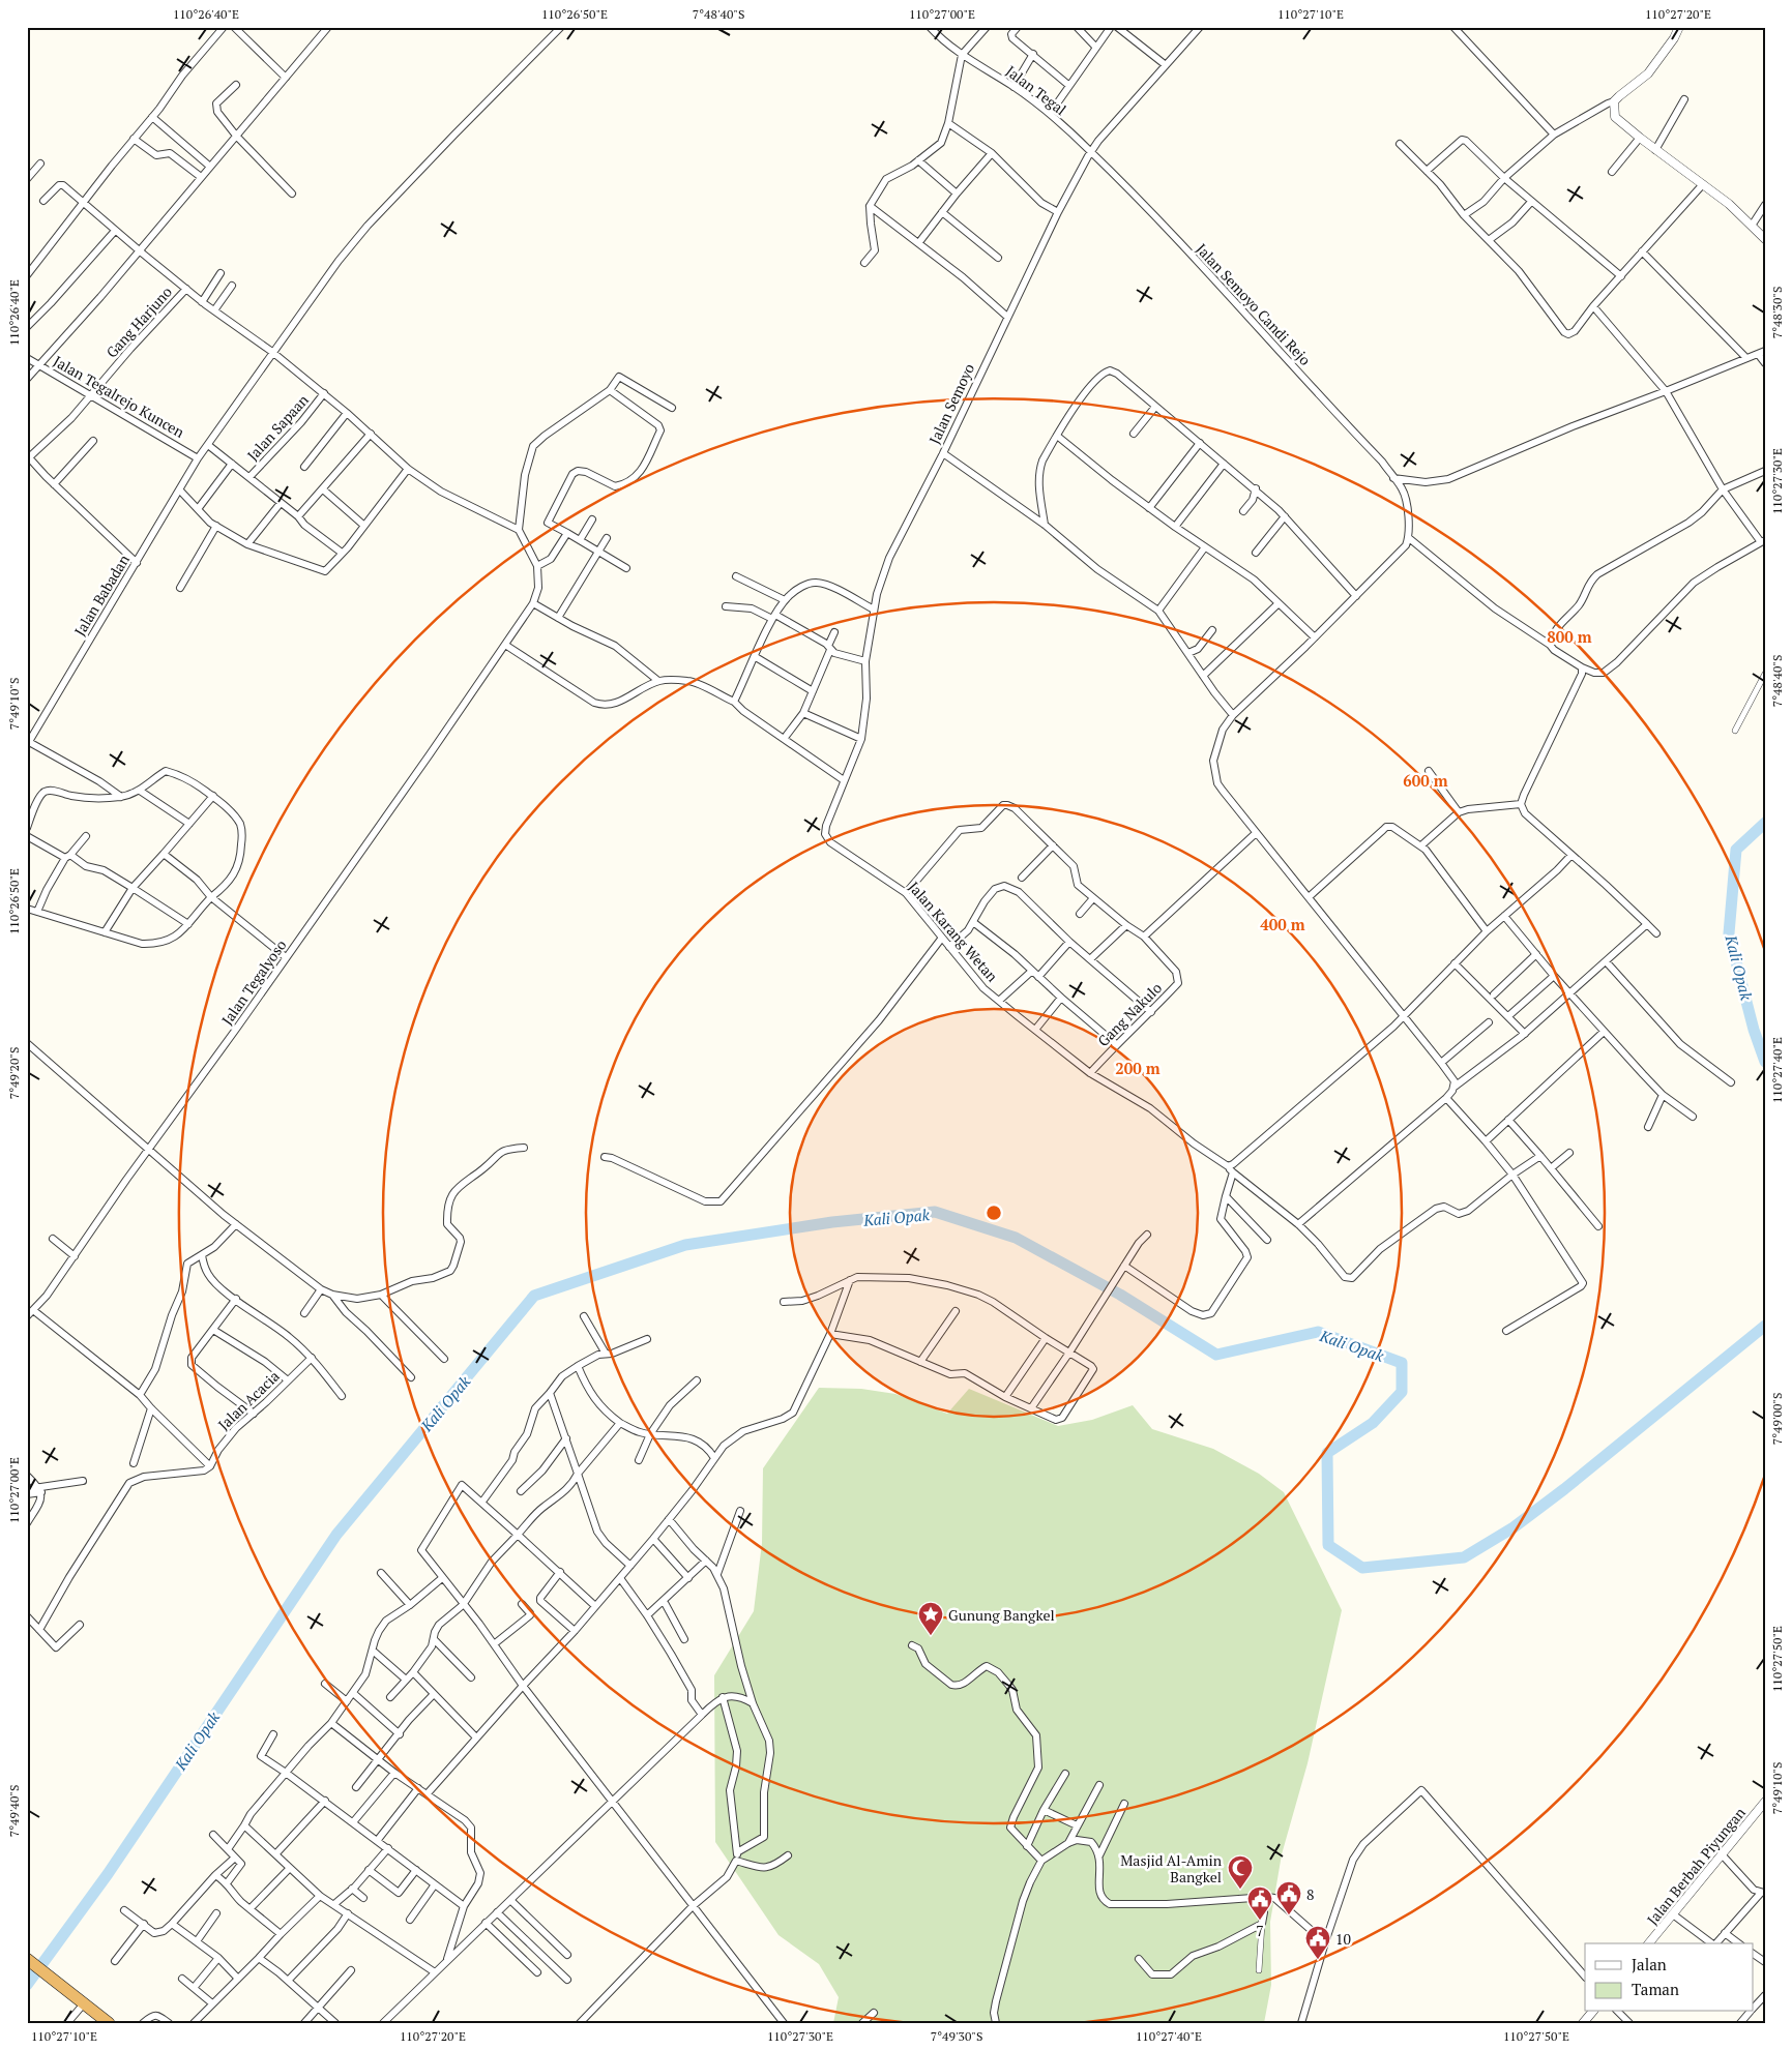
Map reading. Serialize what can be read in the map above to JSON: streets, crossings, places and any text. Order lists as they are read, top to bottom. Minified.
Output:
{"streets":{"street":["Jalan Tegal","Jalan Semoyo Candi Rejo","Gang Harjuno","Jalan Tegalrejo Kuncen","Jalan Semoyo","Jalan Sapaan","Jalan Babadan","Jalan Karang Wetan","Jalan Tegalyoso","Gang Nakulo","Jalan Acacia","Jalan Berbah Piyungan"]},"crossings":[["Jalan Tegal","Jalan Semoyo Candi Rejo"],["Jalan Tegal","Jalan Semoyo"],["Jalan Semoyo Candi Rejo","Jalan Semoyo"],["Gang Harjuno","Jalan Tegalrejo Kuncen"],["Jalan Tegalrejo Kuncen","Jalan Babadan"],["Jalan Semoyo","Jalan Karang Wetan"],["Jalan Karang Wetan","Gang Nakulo"]],"water":["Kali Opak"],"places":{"place":["Gunung Bangkel"],"mosque":["Masjid Al-Amin Bangkel"],"public building":["8","7","10"]},"legend":["Jalan","Taman"],"coordinates":["110°26'40\"E","110°26'50\"E","7°48'40\"S","110°27'00\"E","110°27'10\"E","110°27'20\"E","7°48'30\"S","110°27'30\"E","7°49'10\"S","110°27'40\"E","7°49'20\"S","7°49'00\"S","110°27'50\"E","7°49'40\"S","7°49'30\"S"],"rings":["800 m","600 m","400 m","200 m"]}
